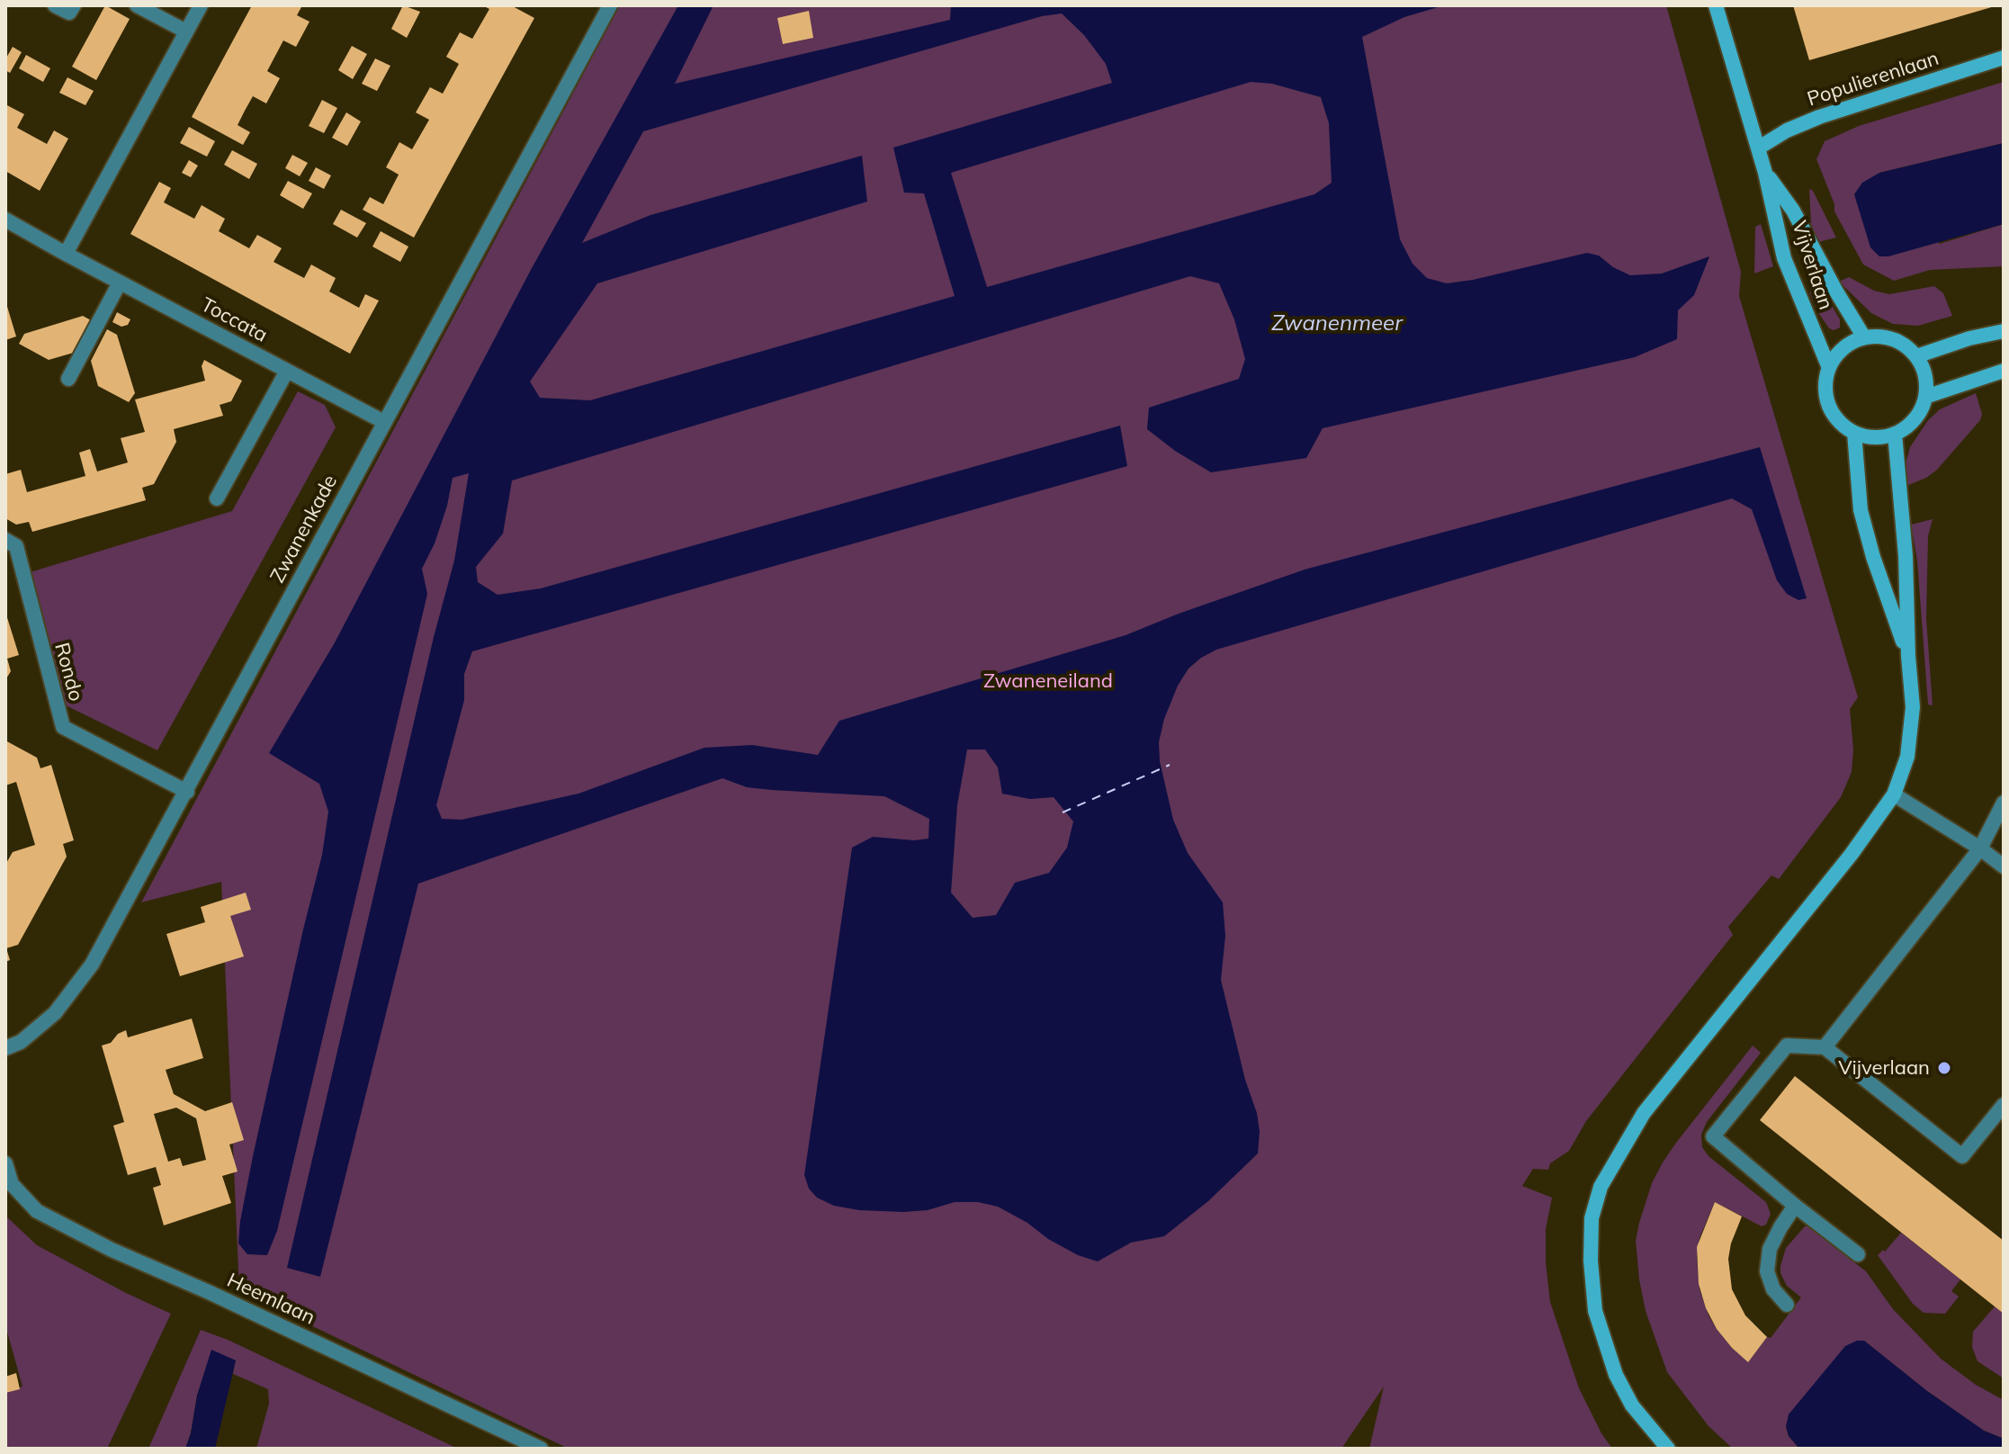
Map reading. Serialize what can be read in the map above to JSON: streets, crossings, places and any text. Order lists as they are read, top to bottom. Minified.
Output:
{"streets":{"street":["Populierenlaan","Vijverlaan","Toccata","Zwanenkade","Rondo","Heemlaan"]},"crossings":[["Populierenlaan","Vijverlaan"],["Toccata","Zwanenkade"],["Zwanenkade","Rondo"]],"water":["Zwanenmeer"],"parks":["Zwaneneiland"],"places":["Vijverlaan"]}
